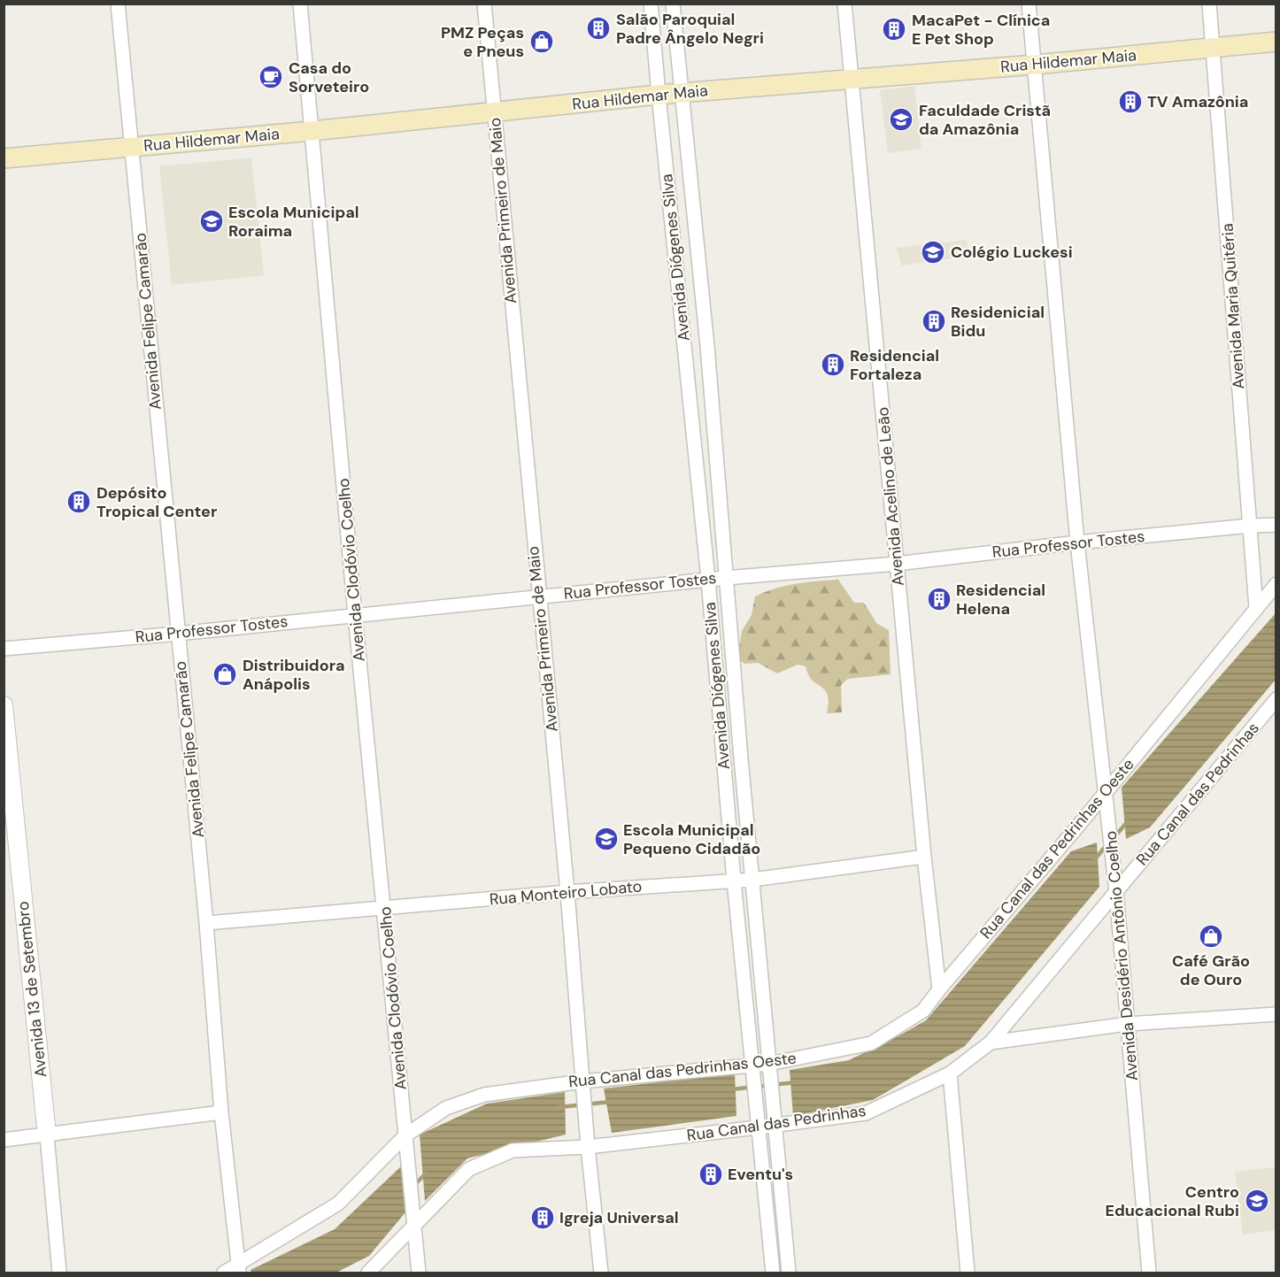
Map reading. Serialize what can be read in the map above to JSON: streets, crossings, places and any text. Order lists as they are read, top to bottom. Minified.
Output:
{"streets":{"main road":["Rua Hildemar Maia"],"street":["Avenida Primeiro de Maio","Avenida Diógenes Silva","Avenida Maria Quitéria","Avenida Felipe Camarão","Avenida Acelino de Leão","Rua Professor Tostes","Avenida Clodóvio Coelho","Rua Canal das Pedrinhas","Rua Canal das Pedrinhas Oeste","Rua Monteiro Lobato","Avenida Desidério Antônio Coelho","Avenida 13 de Setembro"]},"crossings":[["Rua Hildemar Maia","Avenida Primeiro de Maio"],["Rua Hildemar Maia","Avenida Diógenes Silva"],["Rua Hildemar Maia","Avenida Maria Quitéria"],["Rua Hildemar Maia","Avenida Felipe Camarão"],["Rua Hildemar Maia","Avenida Acelino de Leão"],["Rua Hildemar Maia","Avenida Clodóvio Coelho"],["Rua Hildemar Maia","Avenida Desidério Antônio Coelho"],["Avenida Primeiro de Maio","Rua Professor Tostes"],["Avenida Primeiro de Maio","Rua Canal das Pedrinhas"],["Avenida Primeiro de Maio","Rua Canal das Pedrinhas Oeste"],["Avenida Primeiro de Maio","Rua Monteiro Lobato"],["Avenida Diógenes Silva","Rua Professor Tostes"],["Avenida Diógenes Silva","Rua Canal das Pedrinhas"],["Avenida Diógenes Silva","Rua Canal das Pedrinhas Oeste"],["Avenida Diógenes Silva","Rua Monteiro Lobato"],["Avenida Maria Quitéria","Rua Professor Tostes"],["Avenida Maria Quitéria","Rua Canal das Pedrinhas Oeste"],["Avenida Felipe Camarão","Rua Professor Tostes"],["Avenida Felipe Camarão","Rua Canal das Pedrinhas Oeste"],["Avenida Felipe Camarão","Rua Monteiro Lobato"],["Avenida Acelino de Leão","Rua Professor Tostes"],["Avenida Acelino de Leão","Rua Canal das Pedrinhas Oeste"],["Avenida Acelino de Leão","Rua Monteiro Lobato"],["Rua Professor Tostes","Avenida Clodóvio Coelho"],["Rua Professor Tostes","Avenida Desidério Antônio Coelho"],["Avenida Clodóvio Coelho","Rua Canal das Pedrinhas"],["Avenida Clodóvio Coelho","Rua Canal das Pedrinhas Oeste"],["Avenida Clodóvio Coelho","Rua Monteiro Lobato"],["Rua Canal das Pedrinhas","Avenida Desidério Antônio Coelho"],["Rua Canal das Pedrinhas Oeste","Avenida Desidério Antônio Coelho"]],"places":{"building":["Salão Paroquial Padre Ângelo Negri","MacaPet - Clínica E Pet Shop","TV Amazônia","Residenicial Bidu","Residencial Fortaleza","Depósito Tropical Center","Residencial Helena","Eventu's","Igreja Universal"],"shop":["PMZ Peças e Pneus","Distribuidora Anápolis","Café Grão de Ouro"],"cafe":["Casa do Sorveteiro"],"school or university":["Faculdade Cristã da Amazônia","Escola Municipal Roraima","Colégio Luckesi","Escola Municipal Pequeno Cidadão","Centro Educacional Rubi"]}}
